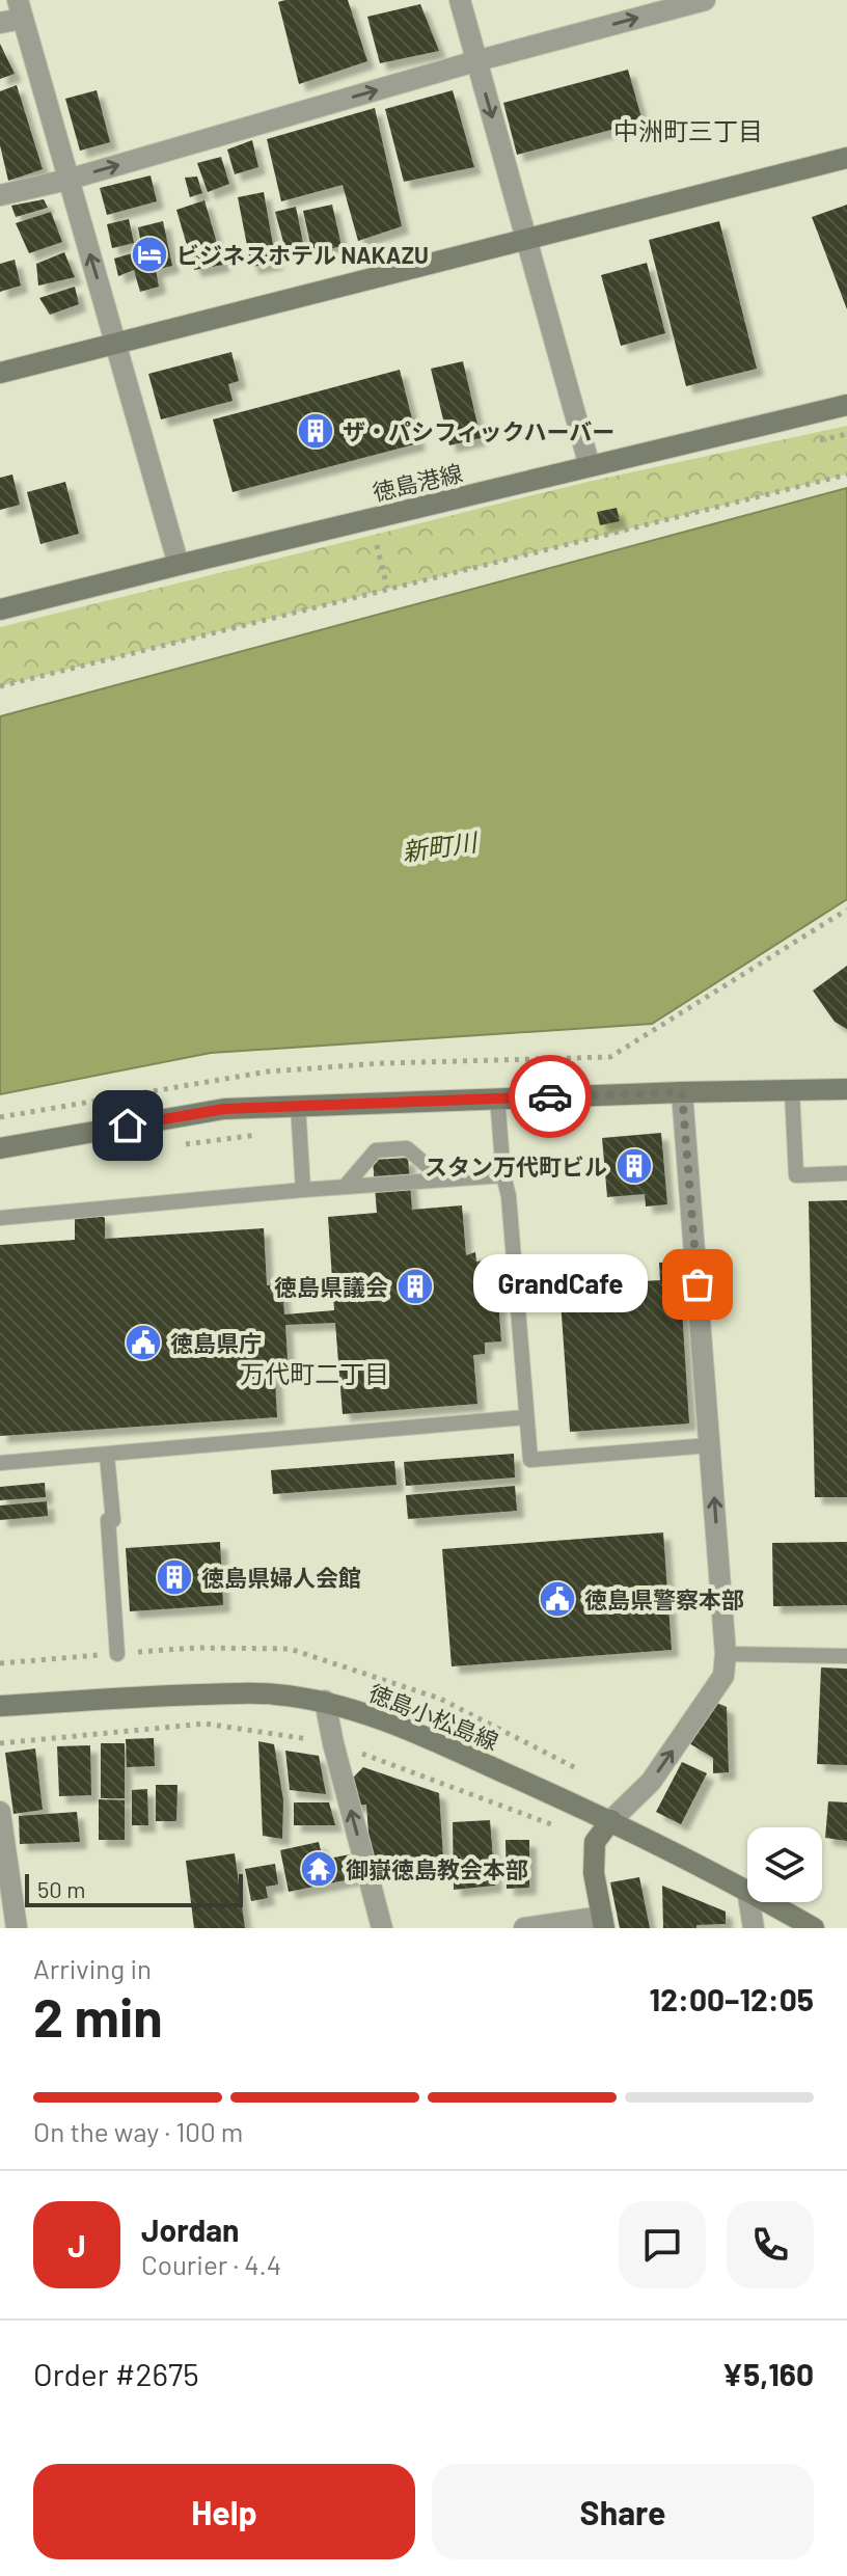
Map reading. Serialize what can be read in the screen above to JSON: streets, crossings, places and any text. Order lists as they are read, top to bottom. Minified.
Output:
{"streets":{"street":["徳島港線","徳島小松島線"]},"districts":["中洲町三丁目","万代町二丁目"],"water":["新町川"],"places":{"hotel":["ビジネスホテル NAKAZU"],"building":["ザ・パシフィックハーバー","スタン万代町ビル","徳島県議会","徳島県婦人会館"],"other":["GrandCafe"],"public building":["徳島県庁","徳島県警察本部"],"temple":["御嶽徳島教会本部"]},"scale_bar":"50 m","page":{"bubble":"GrandCafe","scale":"50 m","heading":["2 min","Arriving in","12:00–12:05"],"panel":["Jordan","Courier · 4.4","Order #2675","¥5,160"],"bar":"On the way · 100 m","round":"J","buttons":["Help","Share"]}}
